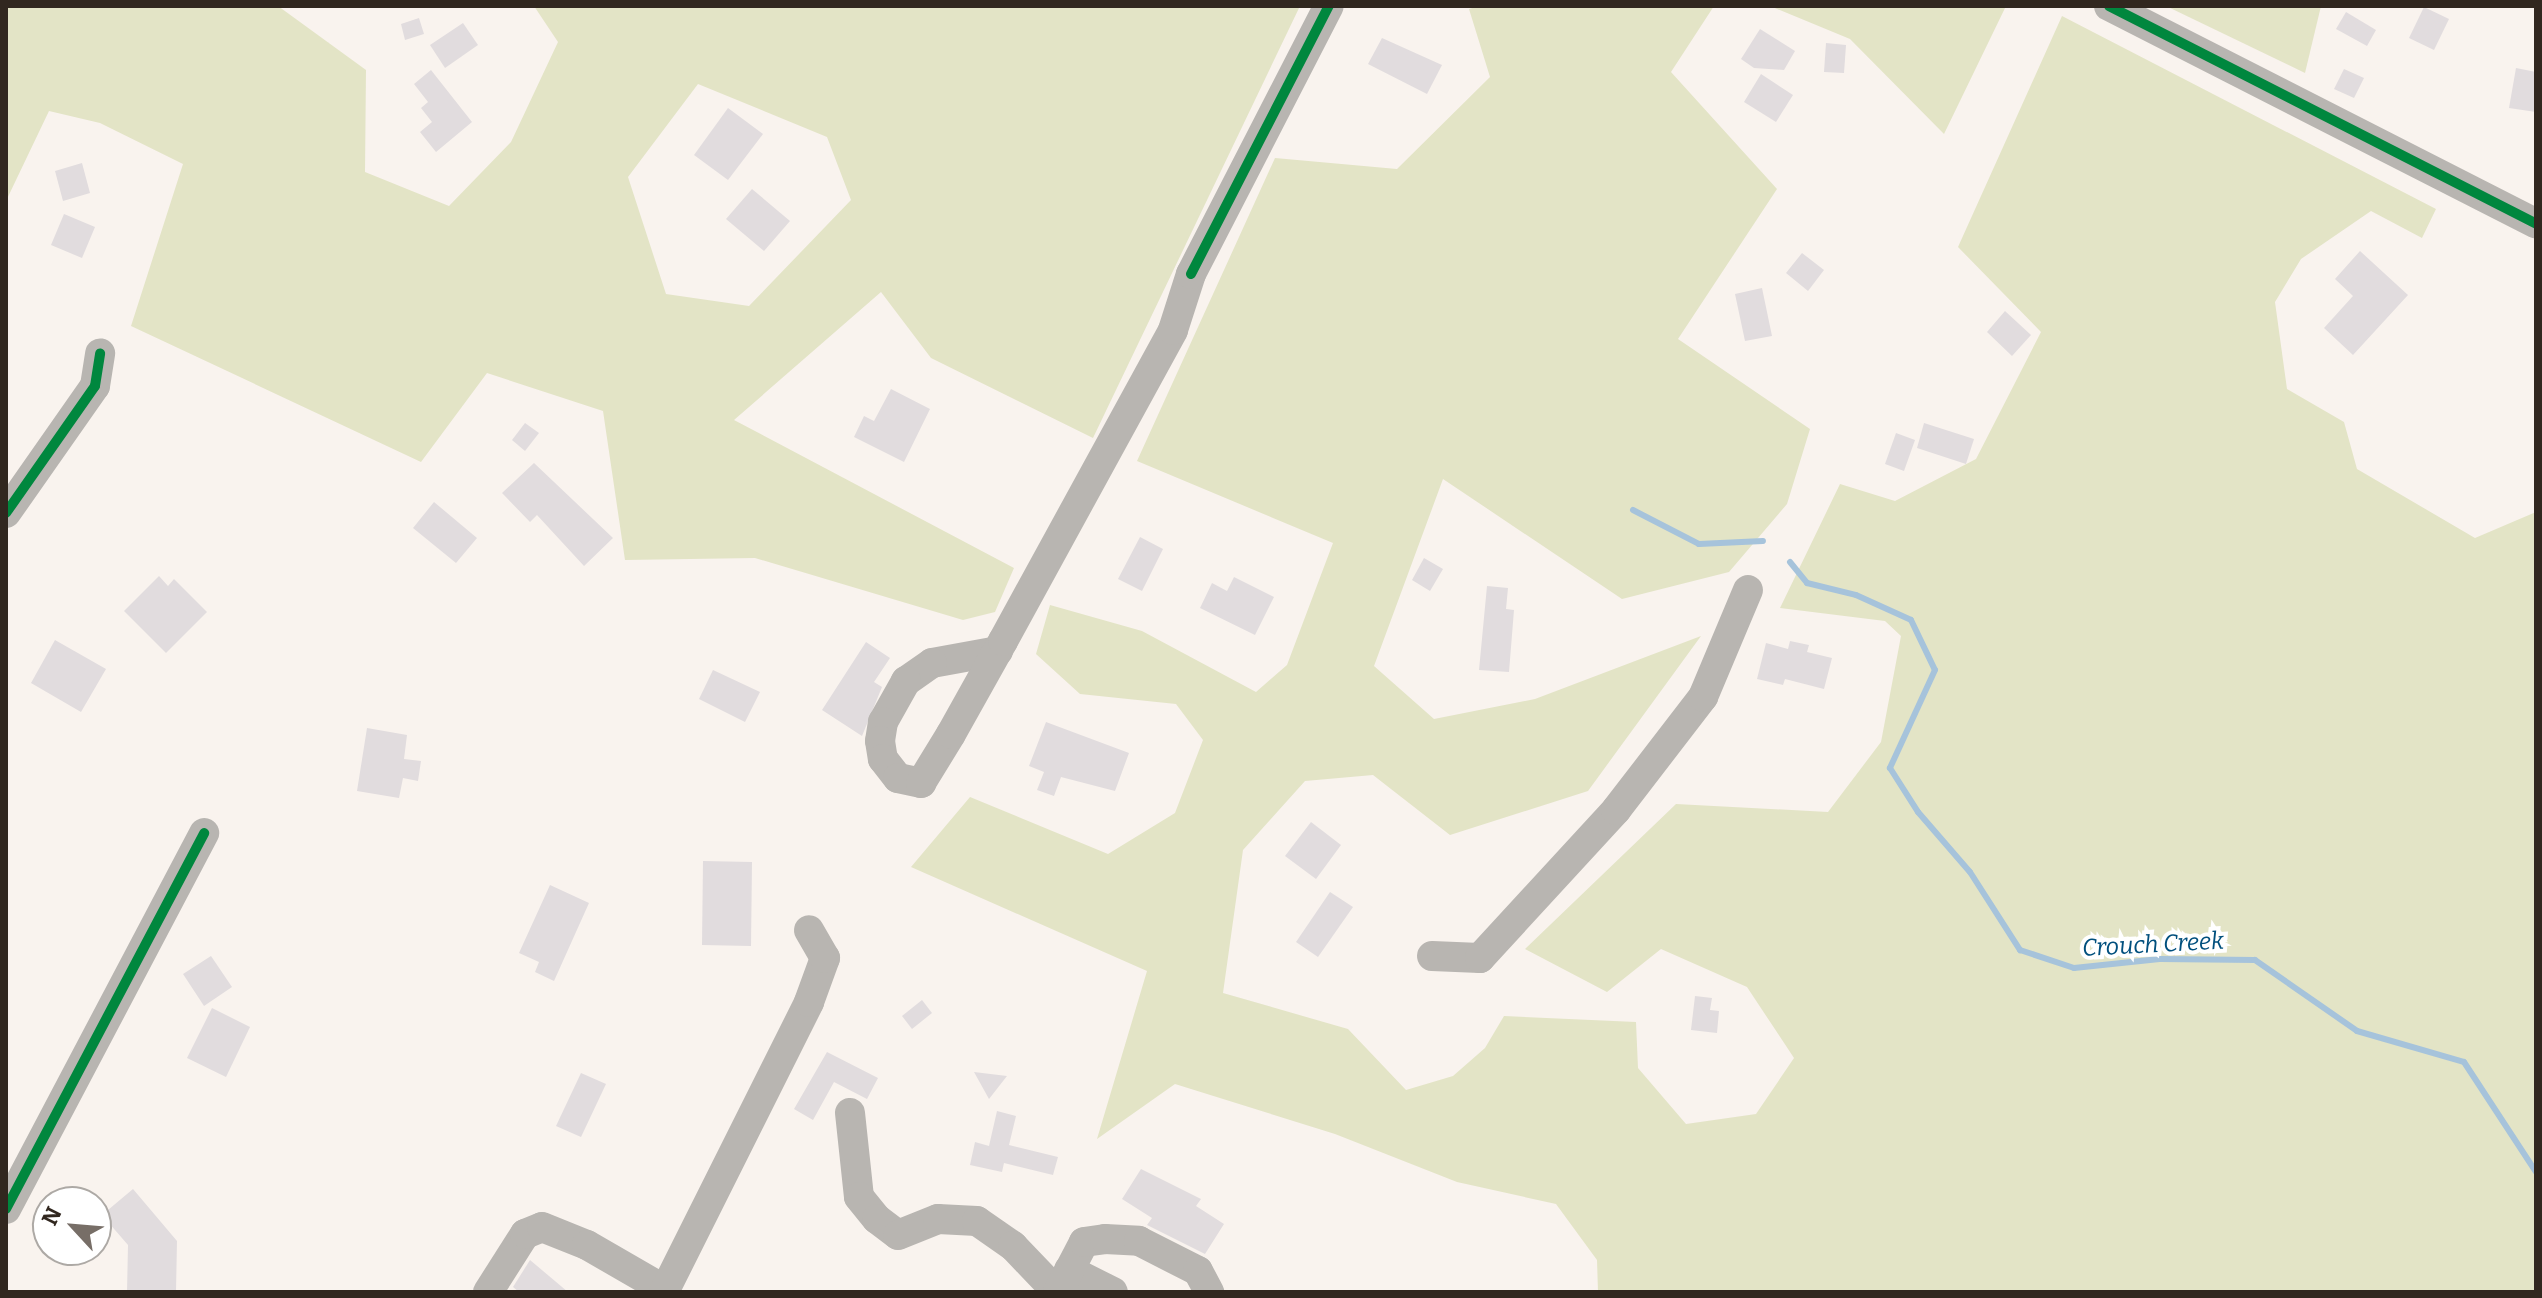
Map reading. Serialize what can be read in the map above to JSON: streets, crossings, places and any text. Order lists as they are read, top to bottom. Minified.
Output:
{"water":["Crouch Creek"],"north":"top left"}
